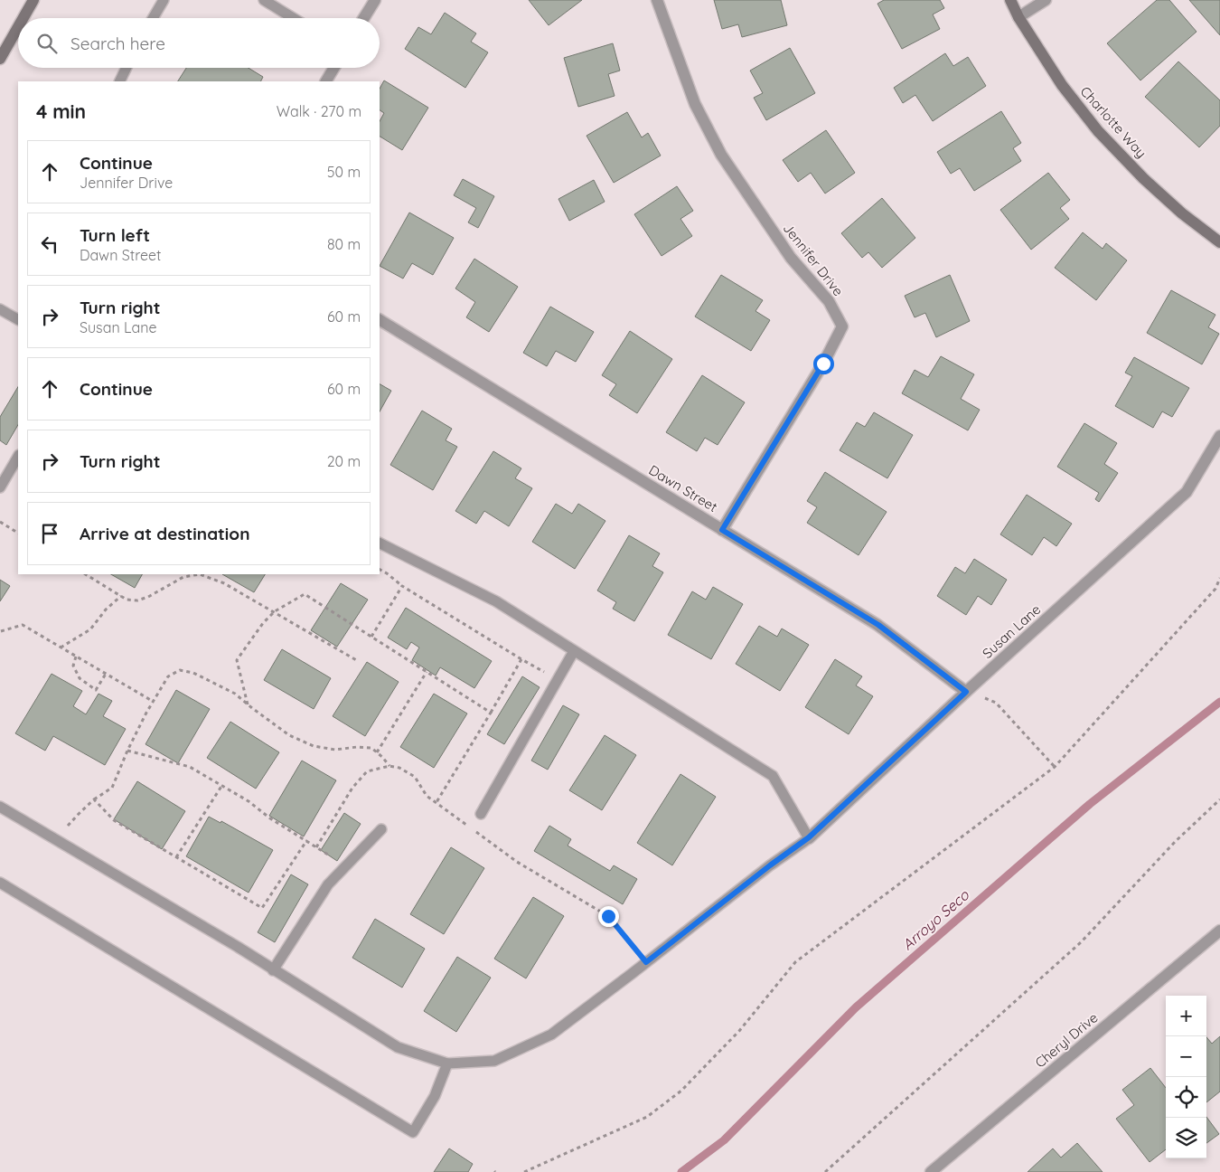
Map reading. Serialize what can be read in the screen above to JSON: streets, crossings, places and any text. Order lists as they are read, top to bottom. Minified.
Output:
{"streets":{"street":["Charlotte Way","Jennifer Drive","Dawn Street","Susan Lane","Cheryl Drive"]},"crossings":[["Jennifer Drive","Dawn Street"],["Dawn Street","Susan Lane"]],"water":["Arroyo Seco"],"page":{"search":"Search here","heading":["4 min","Walk · 270 m"],"list":[["Continue","Jennifer Drive","50 m"],["Turn left","Dawn Street","80 m"],["Turn right","Susan Lane","60 m"],["Continue","60 m"],["Turn right","20 m"],"Arrive at destination"],"map_buttons":["+","−"]}}
